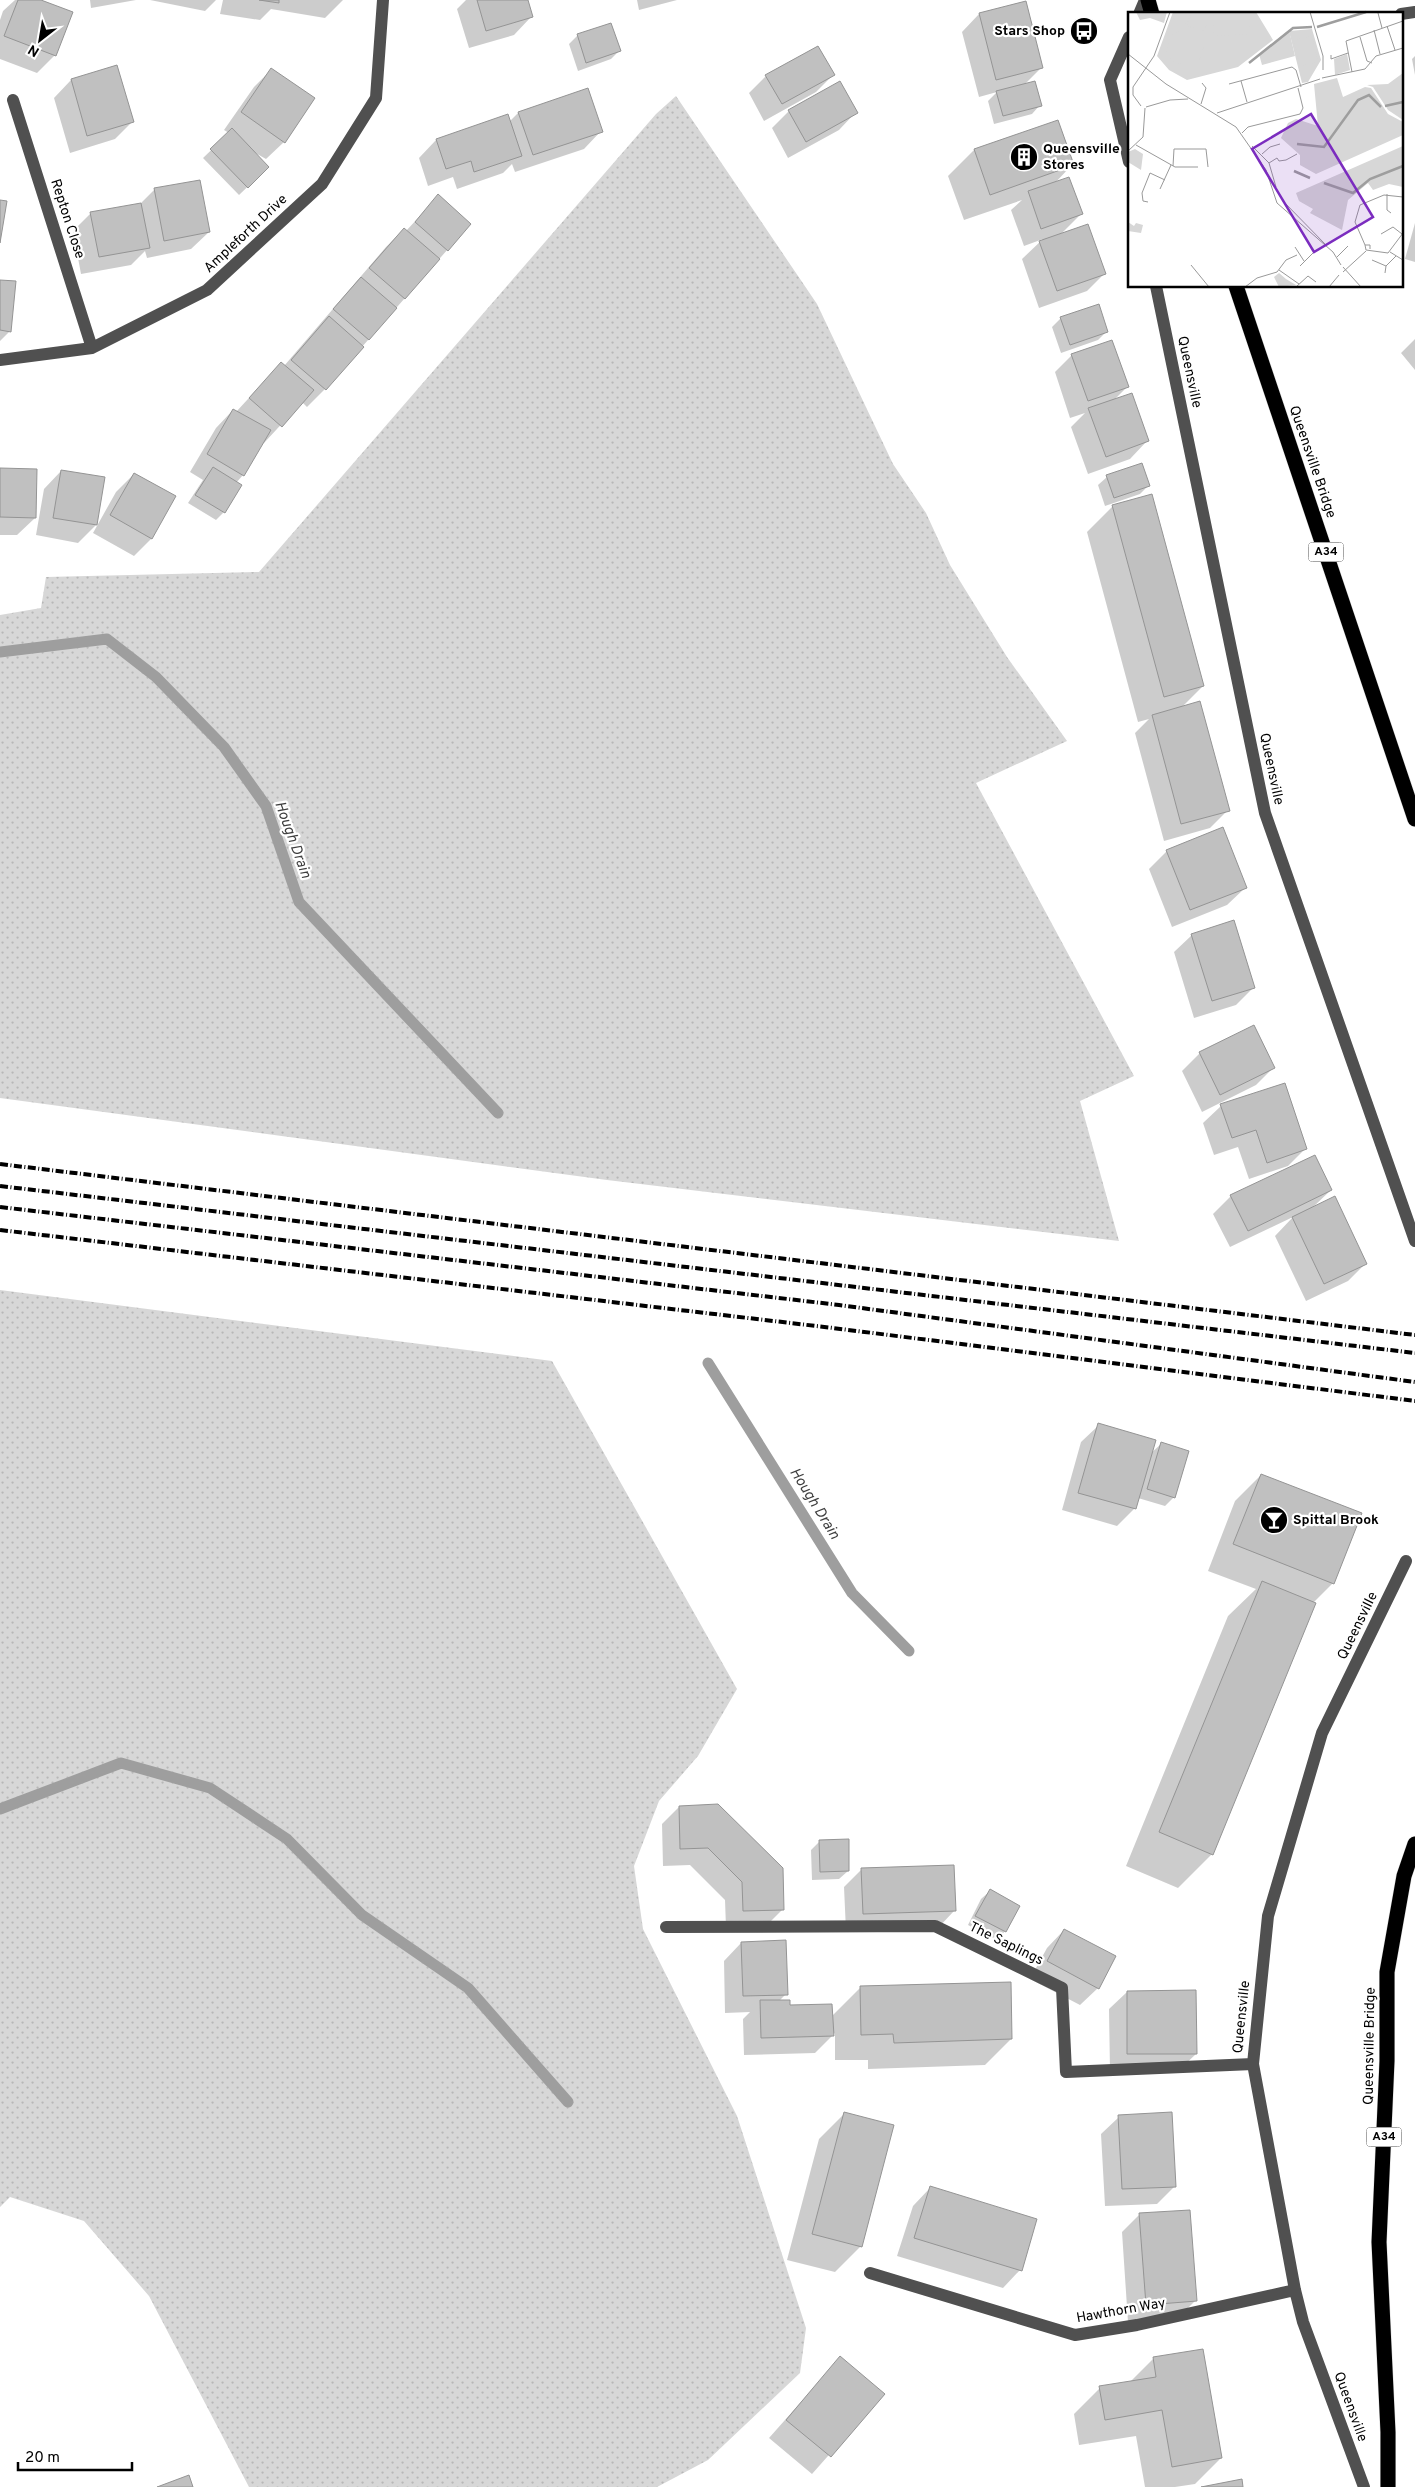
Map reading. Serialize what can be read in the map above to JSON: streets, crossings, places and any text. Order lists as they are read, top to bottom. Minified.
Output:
{"streets":{"highway":["Queensville Bridge","A34"],"street":["Repton Close","Ampleforth Drive","Queensville","The Saplings","Hawthorn Way"]},"crossings":[["Repton Close","Ampleforth Drive"],["Queensville","The Saplings"],["Queensville","Hawthorn Way"]],"water":["Hough Drain"],"places":{"bus stop":["Stars Shop"],"building":["Queensville Stores"],"bar":["Spittal Brook"]},"scale_bar":"20 m","north":"bottom left"}
